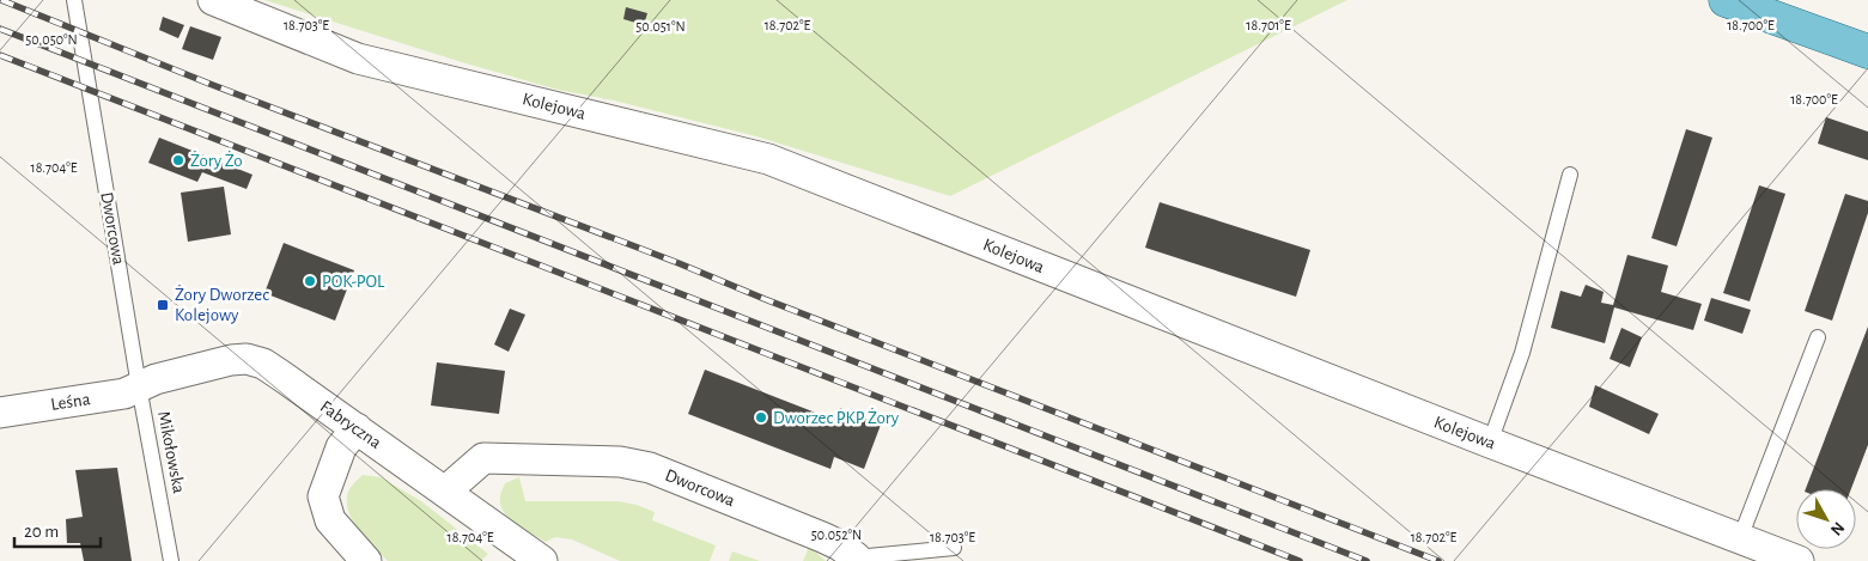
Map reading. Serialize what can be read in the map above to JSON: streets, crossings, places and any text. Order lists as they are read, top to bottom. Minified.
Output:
{"streets":{"street":["Kolejowa","Dworcowa","Leśna","Fabryczna"],"lane":["Mikołowska"]},"crossings":[["Dworcowa","Leśna"],["Dworcowa","Fabryczna"],["Dworcowa","Mikołowska"],["Leśna","Fabryczna"],["Leśna","Mikołowska"],["Fabryczna","Mikołowska"]],"places":{"other":["Żory Żo","POK-POL","Dworzec PKP Żory"],"transit":["Żory Dworzec Kolejowy"]},"scale_bar":"20 m","north":"bottom right","coordinates":["18.700°E","18.702°E","18.701°E","18.703°E","50.051°N","50.050°N","18.704°E","50.052°N"]}
